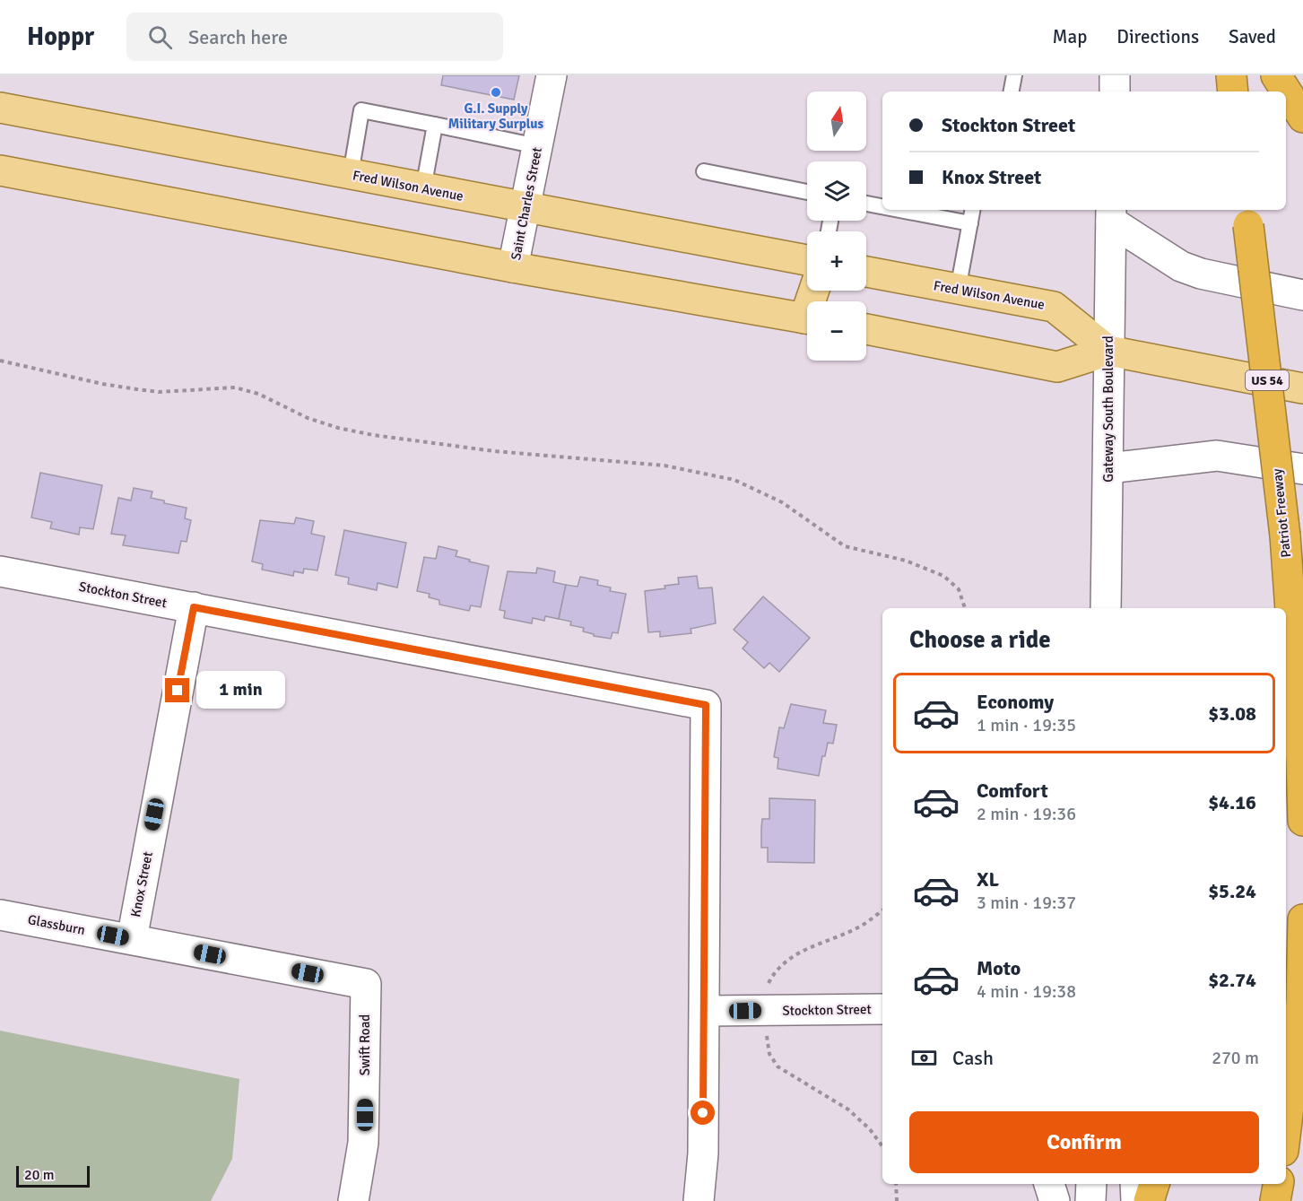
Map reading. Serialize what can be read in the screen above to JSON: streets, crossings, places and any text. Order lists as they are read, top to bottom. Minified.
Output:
{"streets":{"highway":["US 54","Patriot Freeway"],"main road":["Fred Wilson Avenue"],"street":["Saint Charles Street","Gateway South Boulevard","Stockton Street","Knox Street","Glassburn","Swift Road"]},"crossings":[["Fred Wilson Avenue","Saint Charles Street"],["Fred Wilson Avenue","Gateway South Boulevard"],["Stockton Street","Knox Street"],["Knox Street","Glassburn"],["Glassburn","Swift Road"]],"places":["G.I. Supply Military Surplus"],"scale_bar":"20 m","north":"top","page":{"header":"Hoppr","search":"Search here","nav":["Map","Directions","Saved"],"map_buttons":["+","−"],"banner":["Stockton Street","Knox Street"],"heading":"Choose a ride","bubble":"1 min","list":[{"name":"Economy","note":"1 min · 19:35","value":"$3.08"},{"name":"Comfort","note":"2 min · 19:36","value":"$4.16"},{"name":"XL","note":"3 min · 19:37","value":"$5.24"},{"name":"Moto","note":"4 min · 19:38","value":"$2.74"}],"pay":["Cash","270 m"],"buttons":"Confirm","scale":"20 m"}}
